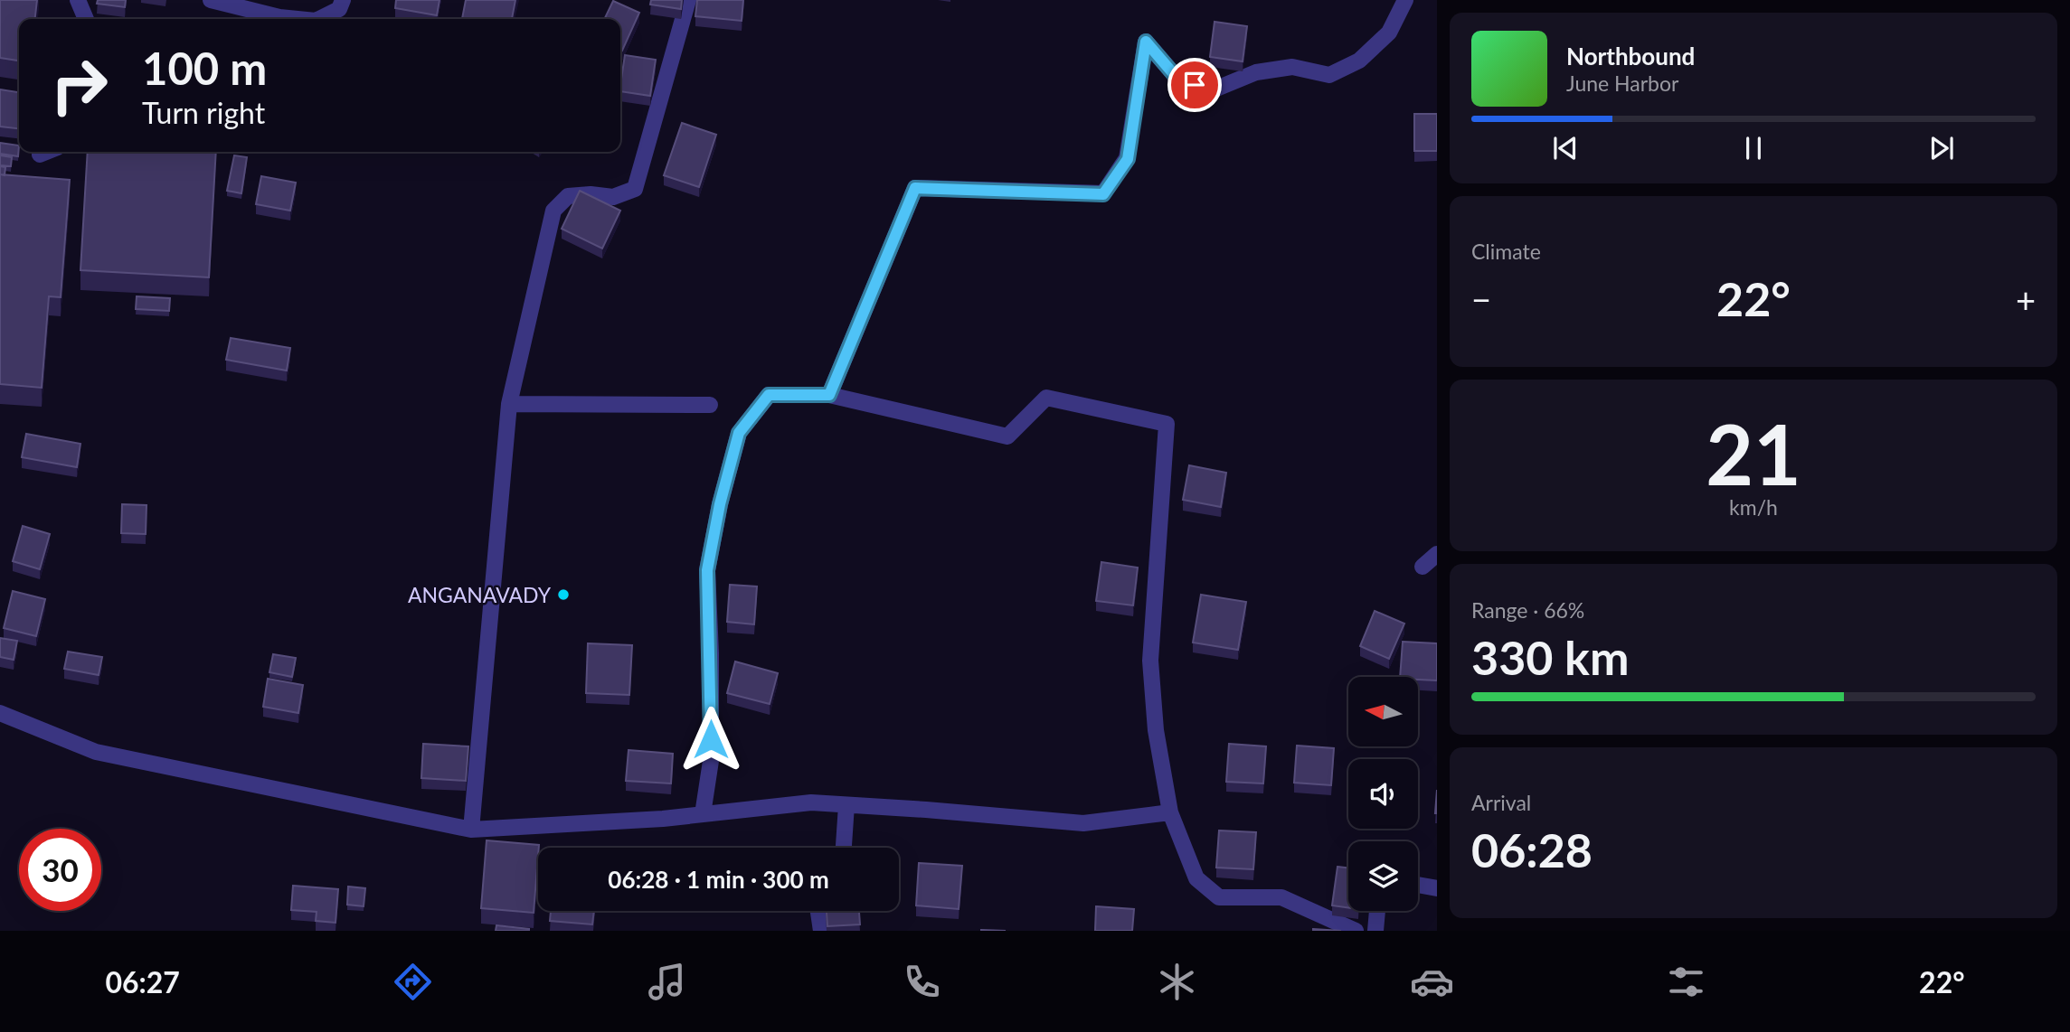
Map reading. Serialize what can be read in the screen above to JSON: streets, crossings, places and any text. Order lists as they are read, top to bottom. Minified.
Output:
{"places":["ANGANAVADY"],"north":"left","page":{"turn":["100 m","Turn right"],"song":["Northbound","June Harbor"],"tile":["Climate",["21","km/h"],["Range · 66%","330 km"],["Arrival","06:28"]],"heat":["−","22°","+"],"limit":"30","trip":"06:28 · 1 min · 300 m","tabs":["06:27","22°"]}}
